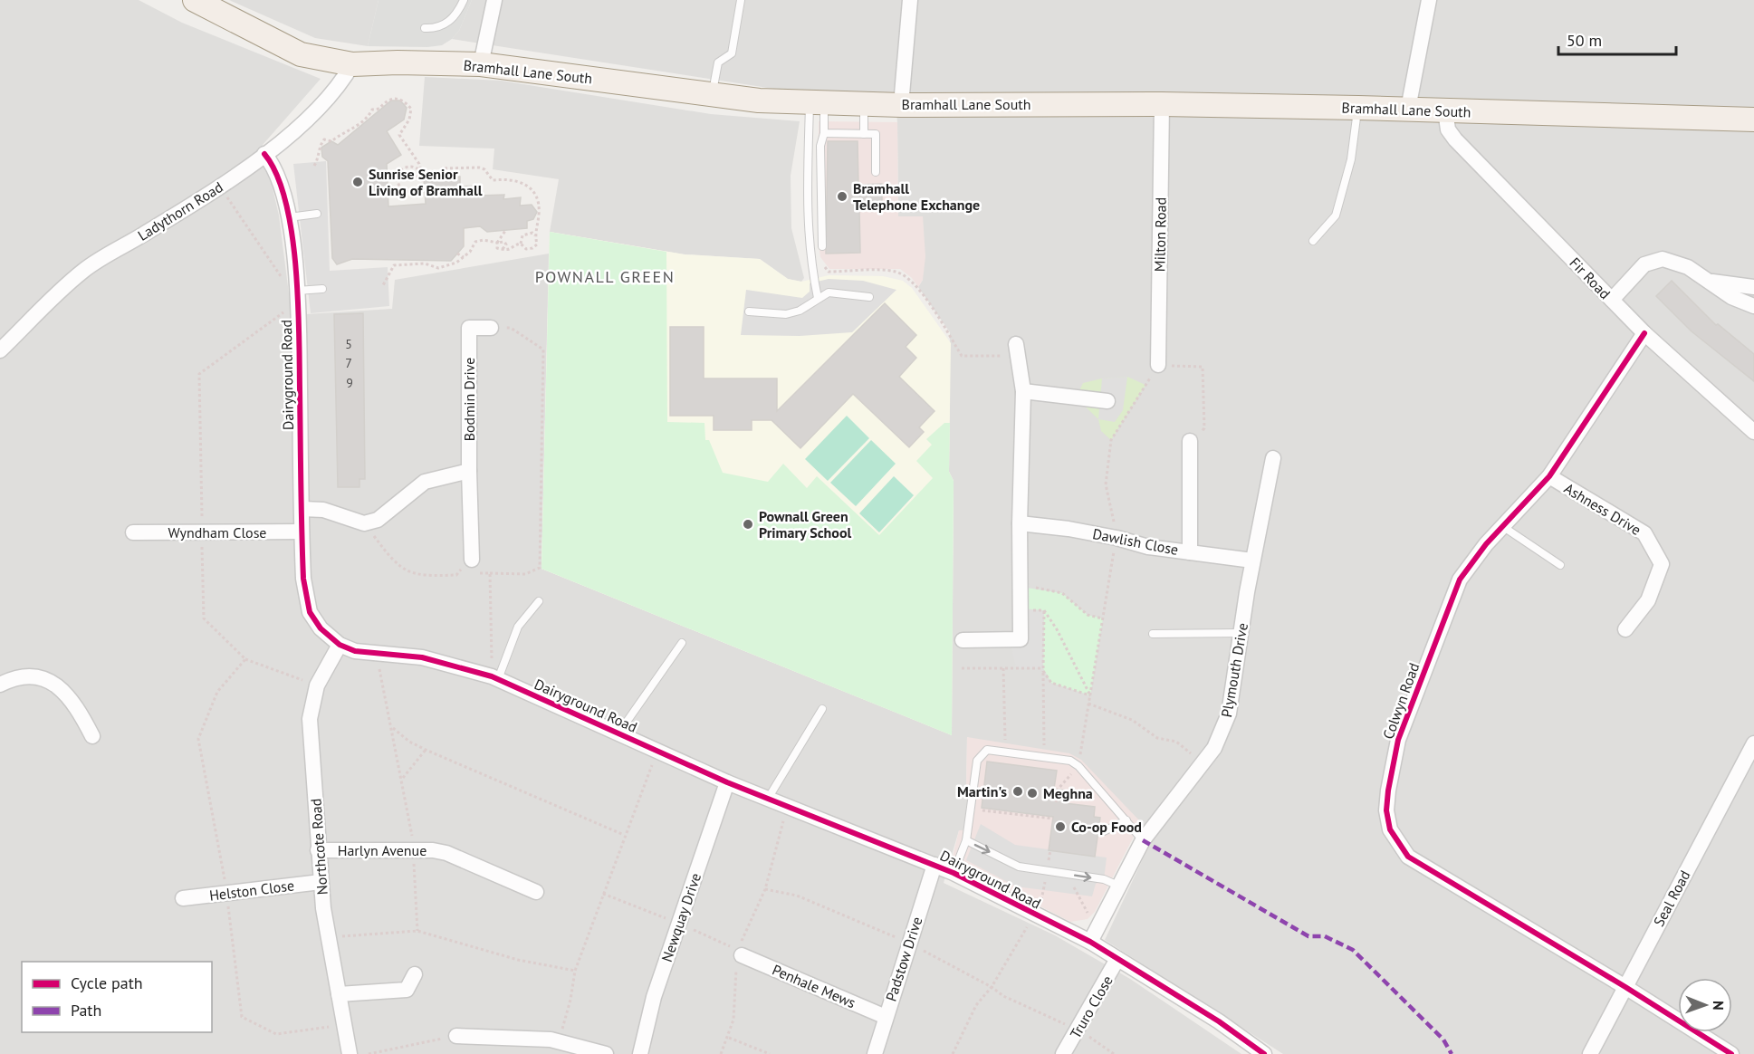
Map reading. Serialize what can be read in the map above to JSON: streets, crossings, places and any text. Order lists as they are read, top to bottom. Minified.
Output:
{"streets":{"main road":["Bramhall Lane South"],"street":["Ladythorn Road","Milton Road","Fir Road","Dairyground Road","Bodmin Drive","Ashness Drive","Wyndham Close","Dawlish Close","Plymouth Drive","Colwyn Road","Northcote Road","Harlyn Avenue","Helston Close","Seal Road","Newquay Drive","Padstow Drive","Penhale Mews","Truro Close"]},"crossings":[["Bramhall Lane South","Ladythorn Road"],["Bramhall Lane South","Milton Road"],["Bramhall Lane South","Fir Road"],["Ladythorn Road","Dairyground Road"],["Fir Road","Colwyn Road"],["Dairyground Road","Wyndham Close"],["Dairyground Road","Plymouth Drive"],["Dairyground Road","Northcote Road"],["Dairyground Road","Newquay Drive"],["Dairyground Road","Padstow Drive"],["Dairyground Road","Truro Close"],["Ashness Drive","Colwyn Road"],["Dawlish Close","Plymouth Drive"],["Colwyn Road","Seal Road"],["Northcote Road","Harlyn Avenue"],["Northcote Road","Helston Close"],["Padstow Drive","Penhale Mews"]],"districts":["POWNALL GREEN"],"places":["Sunrise Senior Living of Bramhall","Bramhall Telephone Exchange","Pownall Green Primary School","Martin's","Meghna","Co-op Food"],"house_numbers":["5","7","9"],"legend":["Cycle path","Path"],"scale_bar":"50 m","north":"right"}
